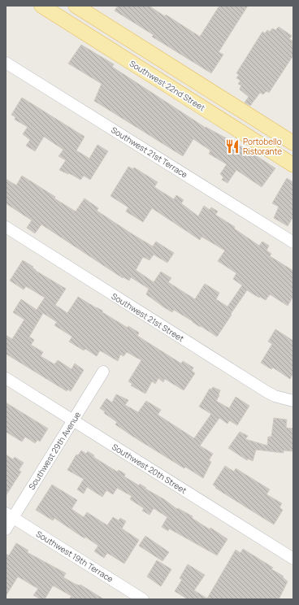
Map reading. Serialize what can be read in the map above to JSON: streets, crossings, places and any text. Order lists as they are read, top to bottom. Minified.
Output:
{"streets":{"main road":["Southwest 22nd Street"],"street":["Southwest 21st Terrace","Southwest 21st Street","Southwest 29th Avenue","Southwest 20th Street","Southwest 19th Terrace"]},"crossings":[["Southwest 29th Avenue","Southwest 20th Street"],["Southwest 29th Avenue","Southwest 19th Terrace"]],"places":{"restaurant":["Portobello Ristorante"]}}
